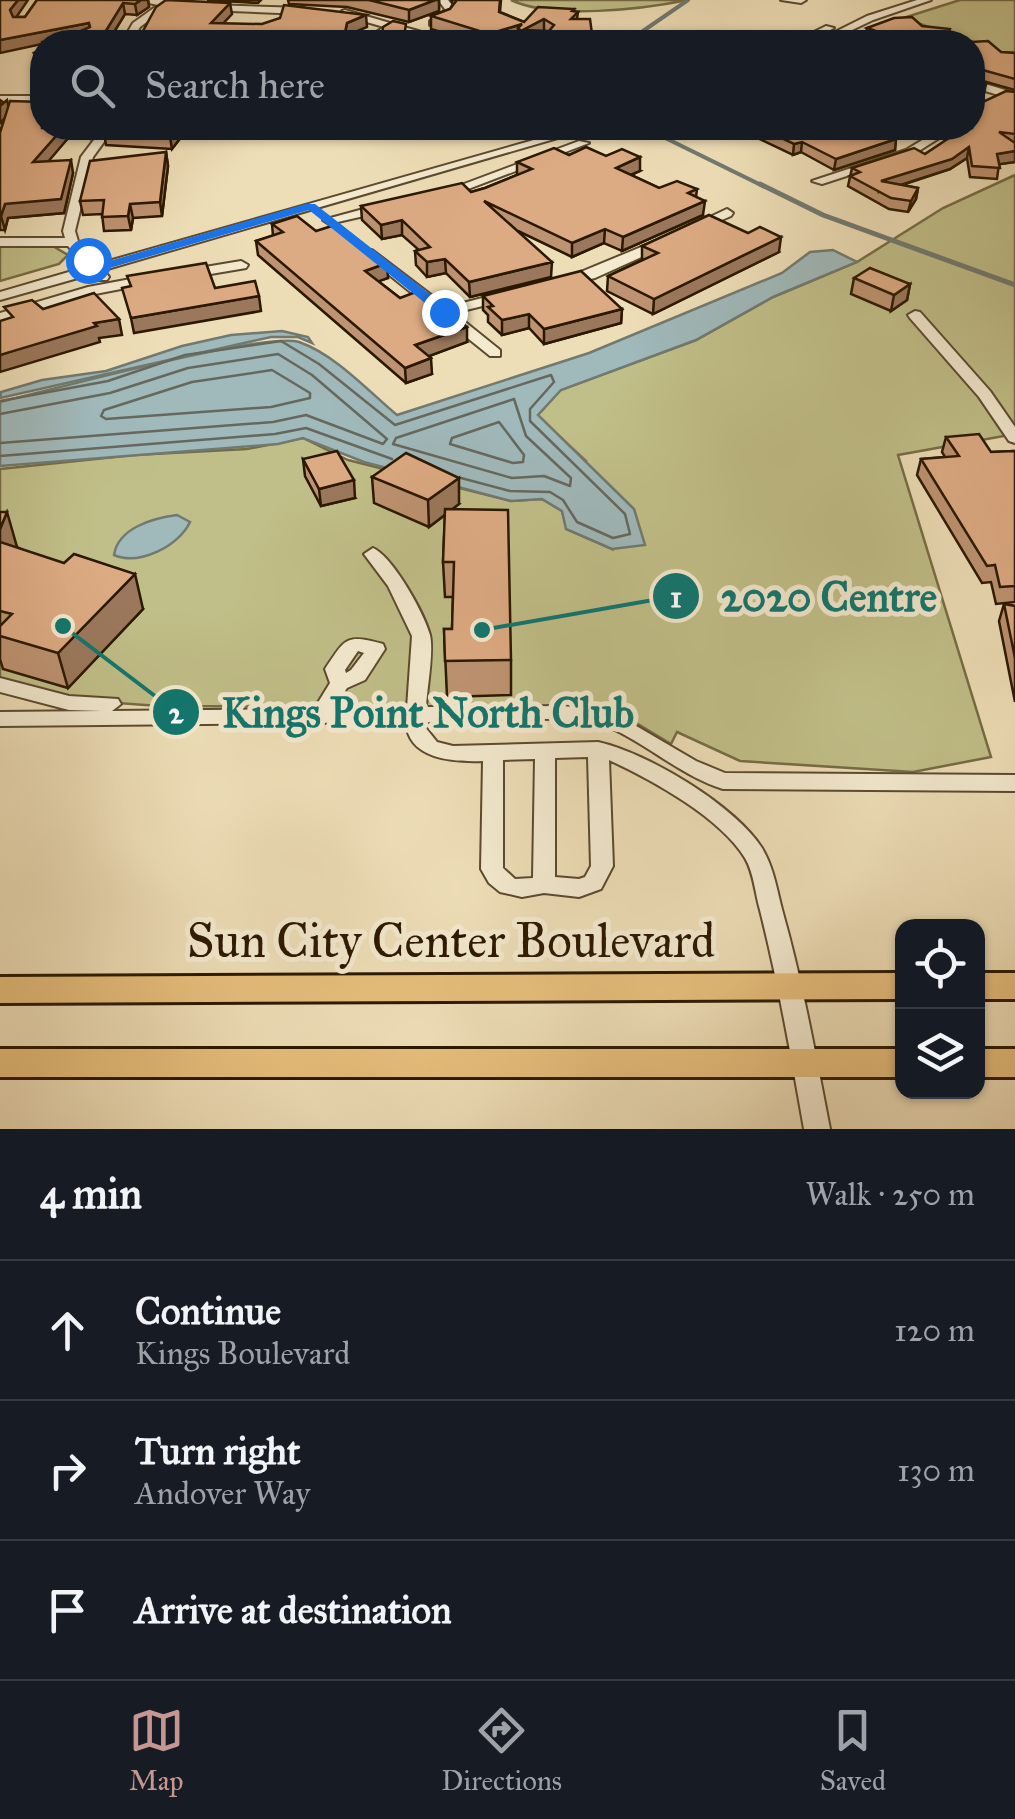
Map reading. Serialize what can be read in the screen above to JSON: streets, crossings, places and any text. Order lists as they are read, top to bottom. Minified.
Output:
{"streets":{"main road":["Sun City Center Boulevard"]},"places":["Kings Point North Club","2020 Centre"],"page":{"search":"Search here","heading":["4 min","Walk · 250 m"],"list":[["Continue","Kings Boulevard","120 m"],["Turn right","Andover Way","130 m"],"Arrive at destination"],"nav":["Map","Directions","Saved"]}}
